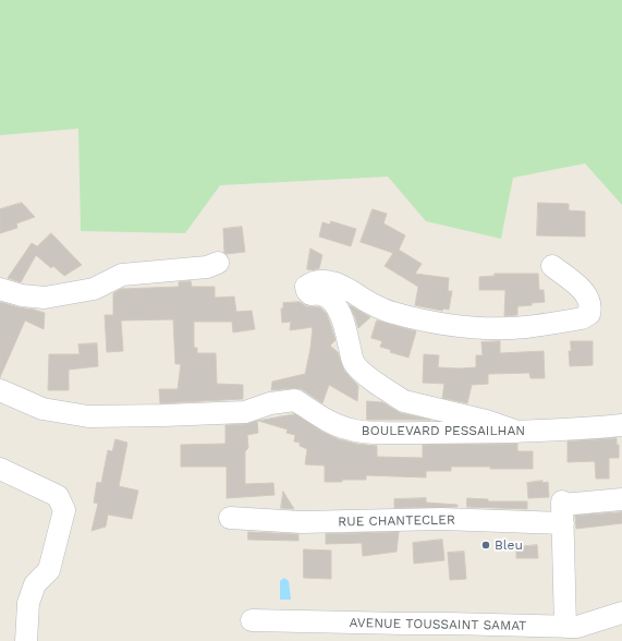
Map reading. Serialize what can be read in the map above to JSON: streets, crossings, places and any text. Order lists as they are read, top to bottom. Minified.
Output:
{"streets":{"street":["BOULEVARD PESSAILHAN","RUE CHANTECLER","AVENUE TOUSSAINT SAMAT"]},"places":["Bleu"]}
